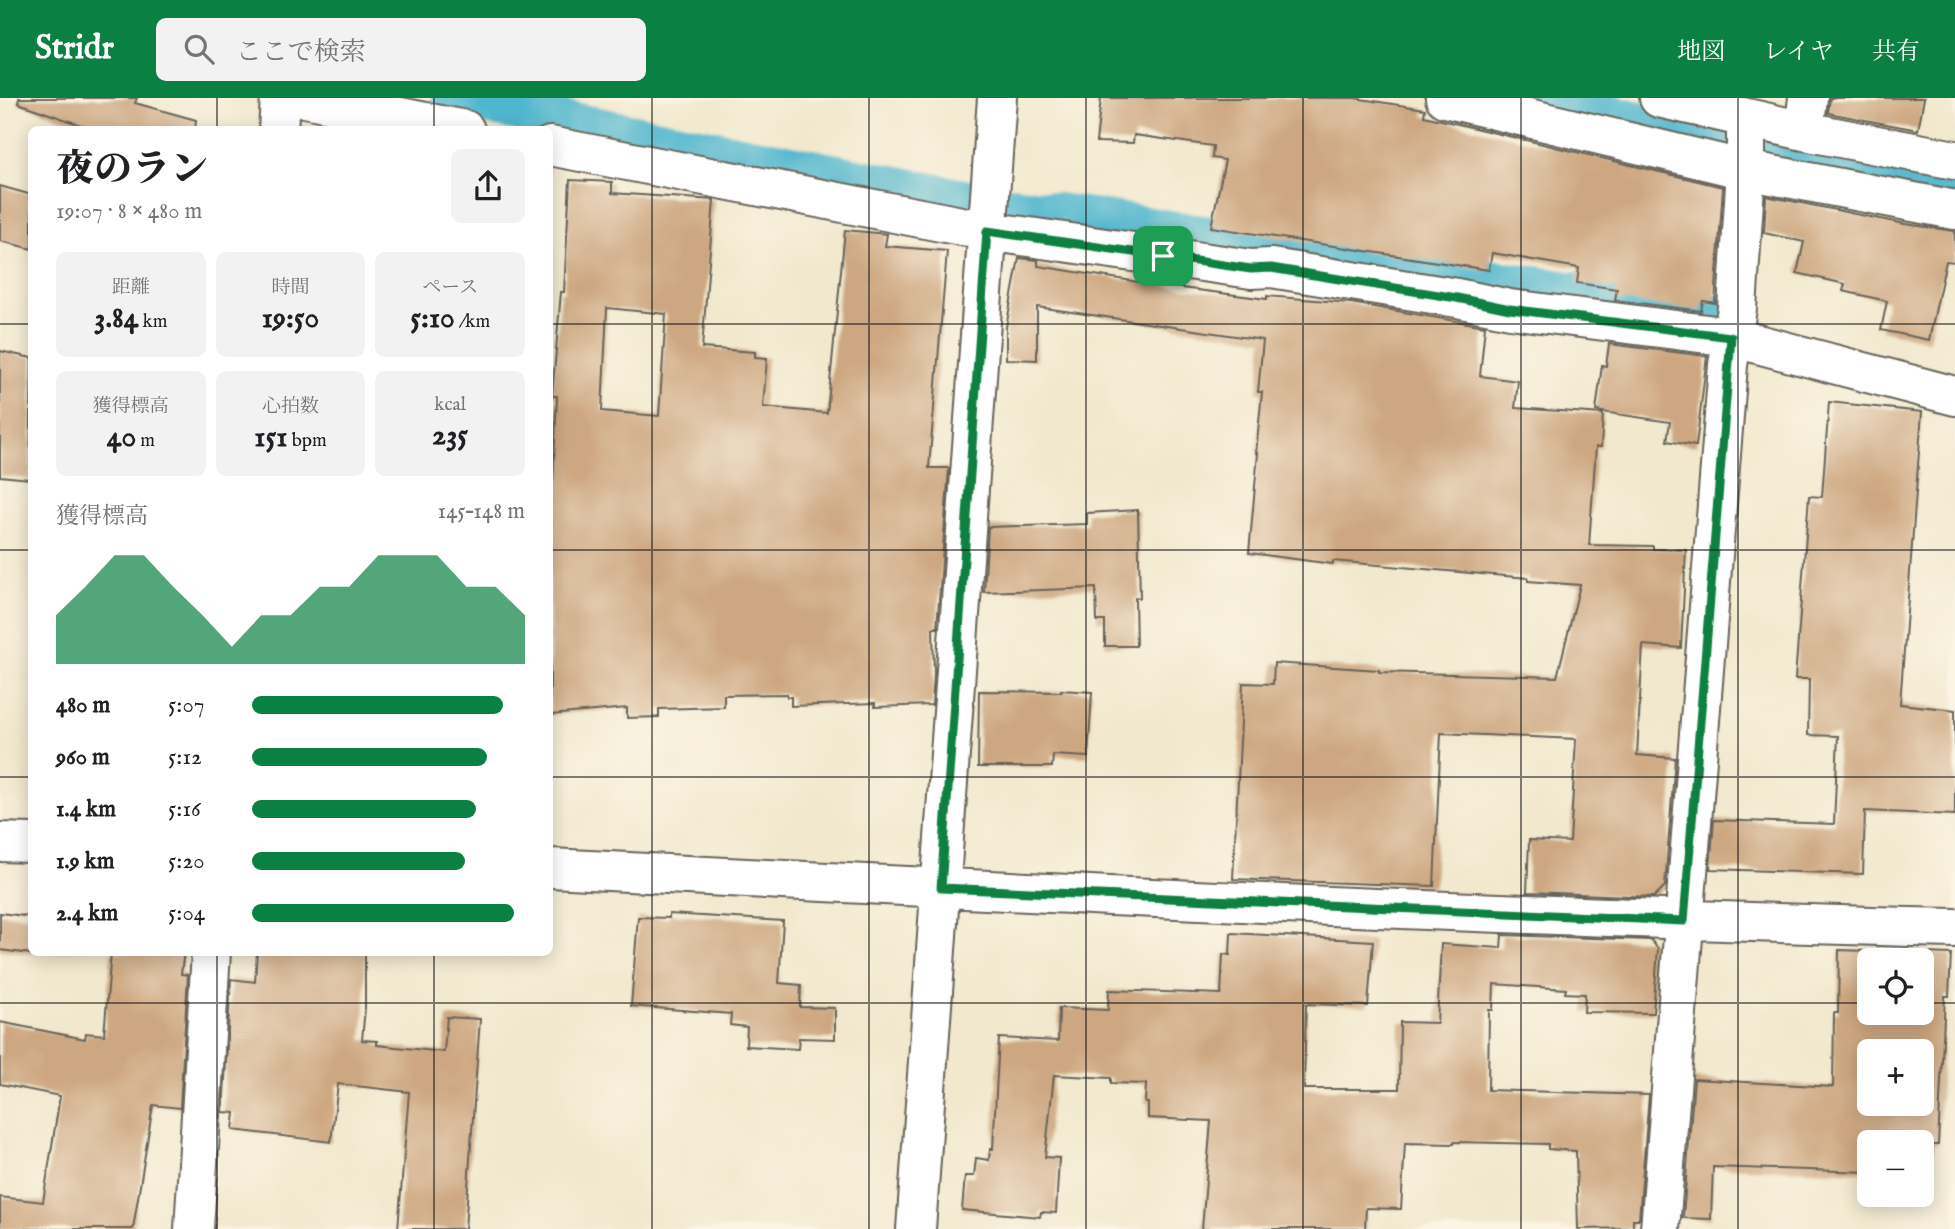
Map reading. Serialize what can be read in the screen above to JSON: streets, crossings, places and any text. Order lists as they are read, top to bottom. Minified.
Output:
{"page":{"header":"Stridr","search":"ここで検索","nav":["地図","レイヤ","共有"],"heading":["夜のラン","19:07 · 8 × 480 m"],"stats":[["距離","3.84 km"],["時間","19:50"],["ペース","5:10 /km"],["獲得標高","40 m"],["心拍数","151 bpm"],["kcal","235"]],"chart":["獲得標高","145–148 m"],"list":[{"name":"480 m","note":"5:07"},{"name":"960 m","note":"5:12"},{"name":"1.4 km","note":"5:16"},{"name":"1.9 km","note":"5:20"},{"name":"2.4 km","note":"5:04"}],"map_buttons":["+","−"]}}
